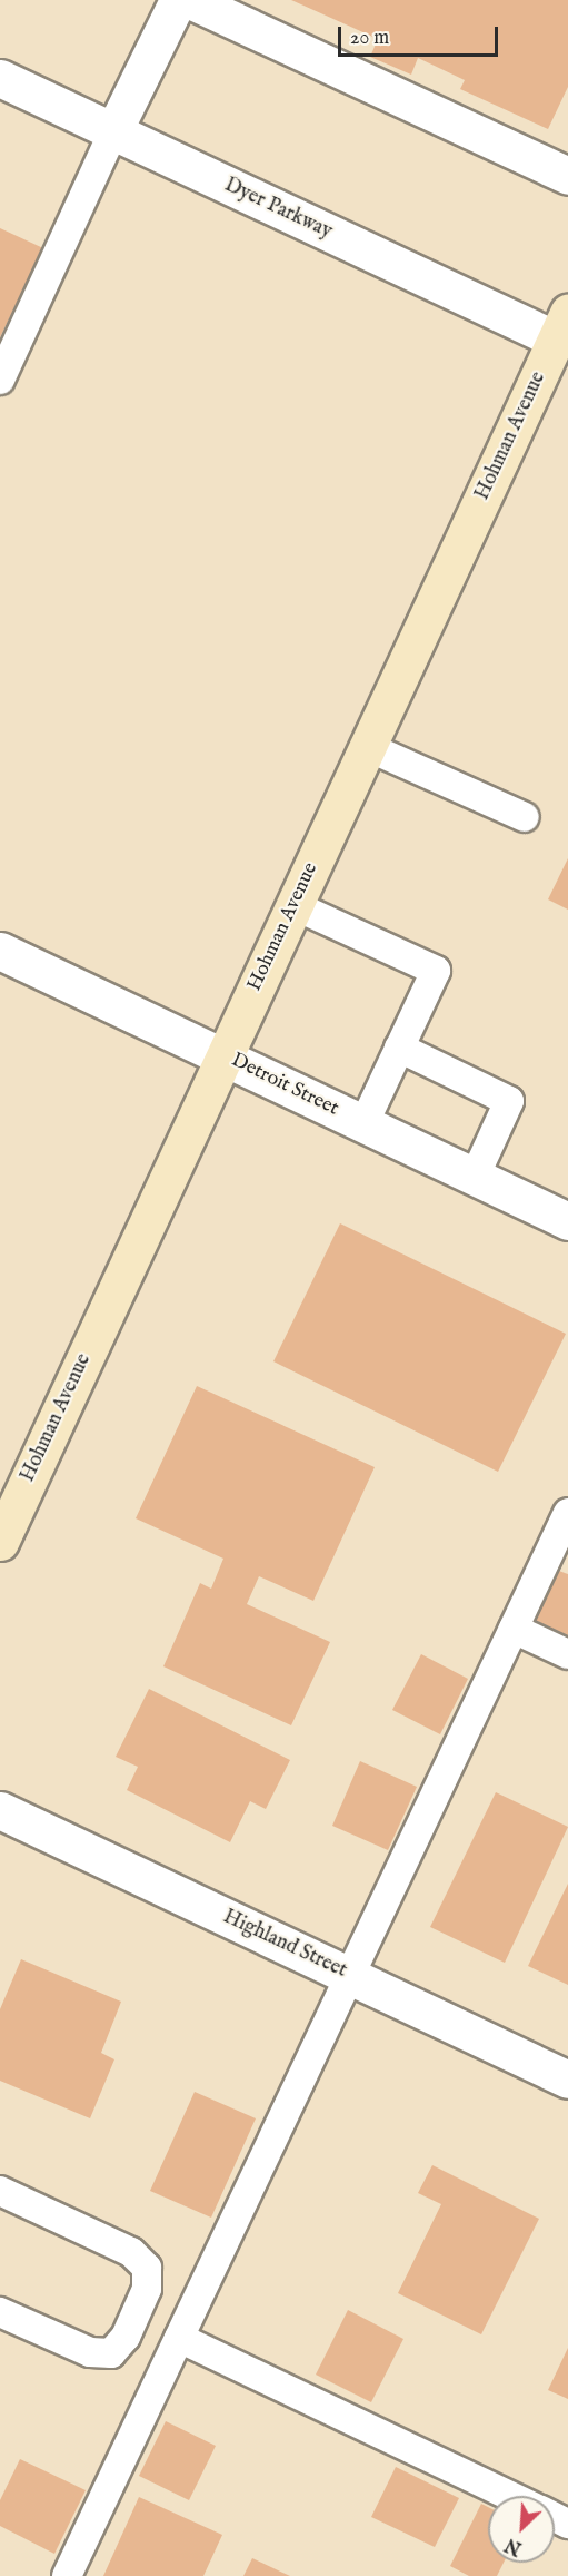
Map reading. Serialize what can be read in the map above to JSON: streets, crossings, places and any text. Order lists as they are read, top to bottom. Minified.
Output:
{"streets":{"main road":["Hohman Avenue"],"street":["Dyer Parkway","Detroit Street","Highland Street"]},"crossings":[["Dyer Parkway","Hohman Avenue"],["Hohman Avenue","Detroit Street"]],"scale_bar":"20 m","north":"bottom left"}
